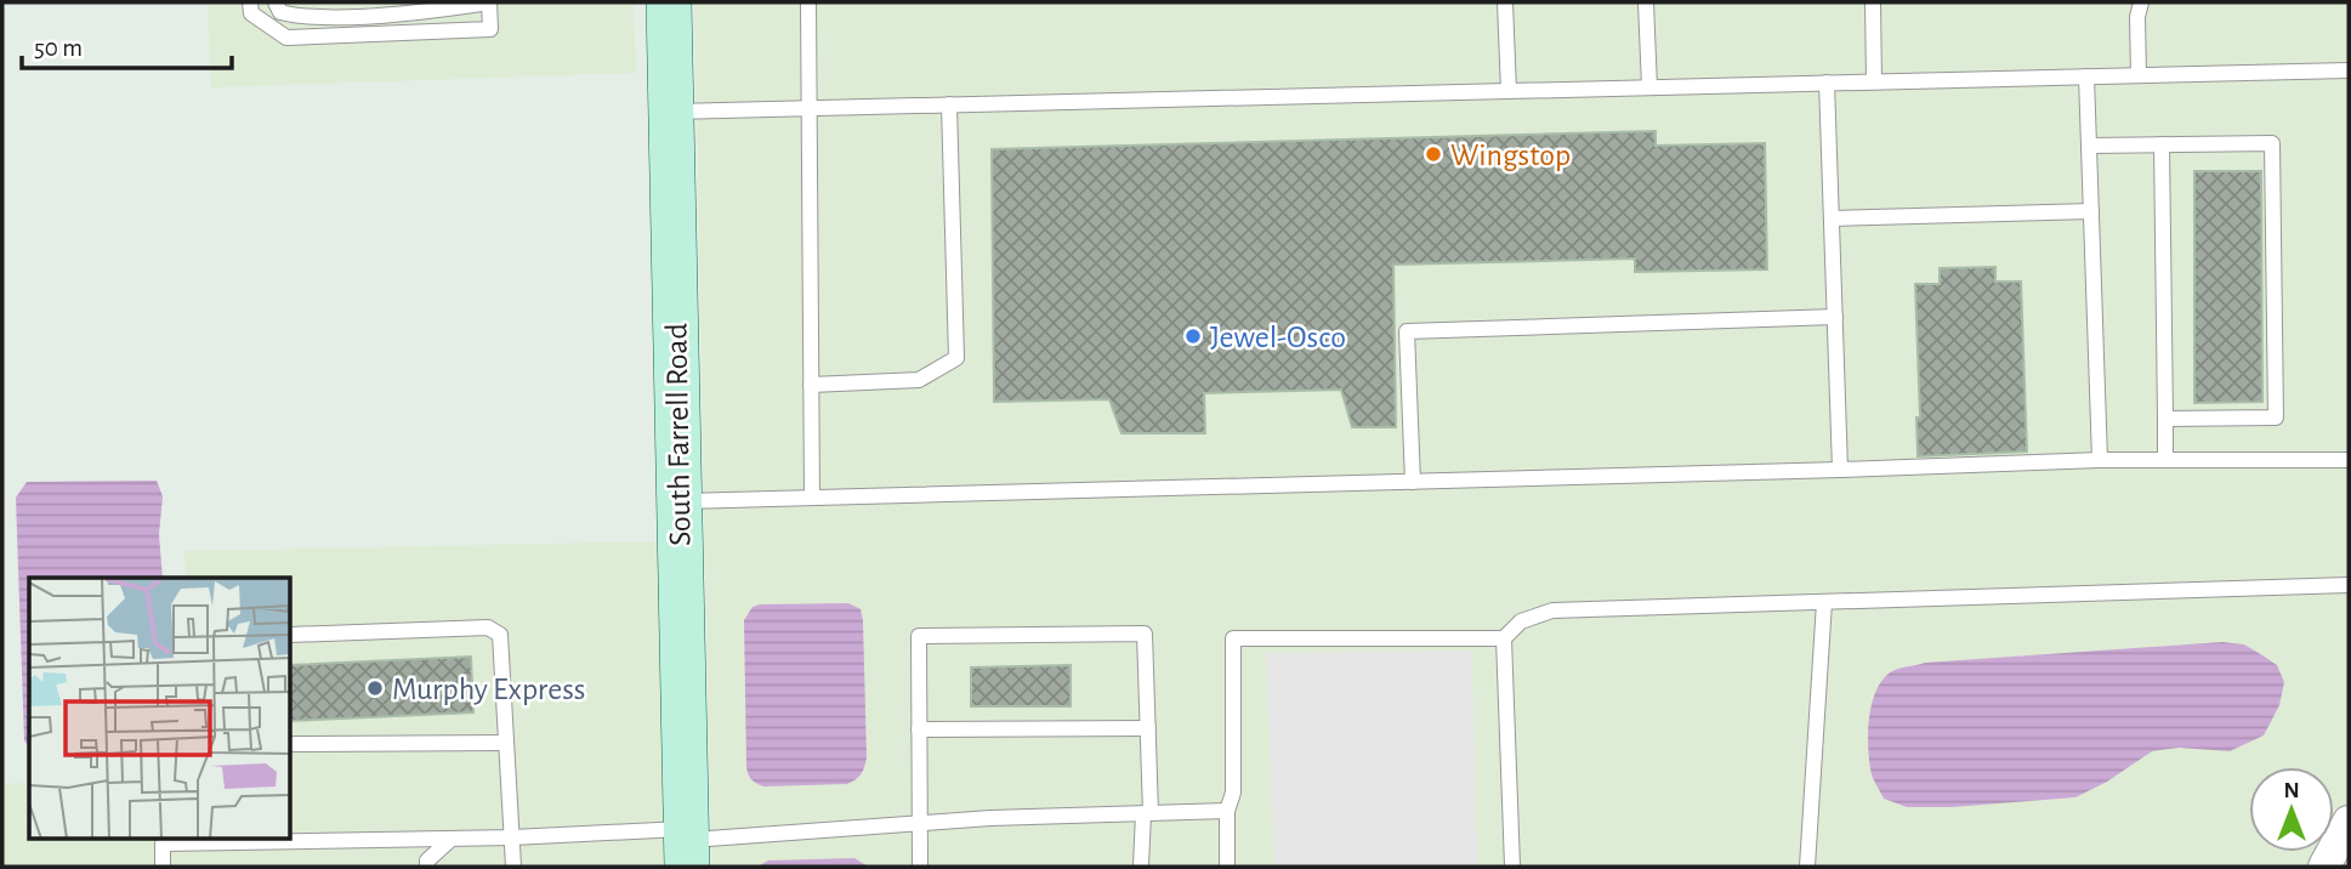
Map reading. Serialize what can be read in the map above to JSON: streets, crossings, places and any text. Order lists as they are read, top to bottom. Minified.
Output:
{"streets":{"street":["South Farrell Road"]},"places":["Wingstop","Jewel-Osco","Murphy Express"],"scale_bar":"50 m","north":"top"}
